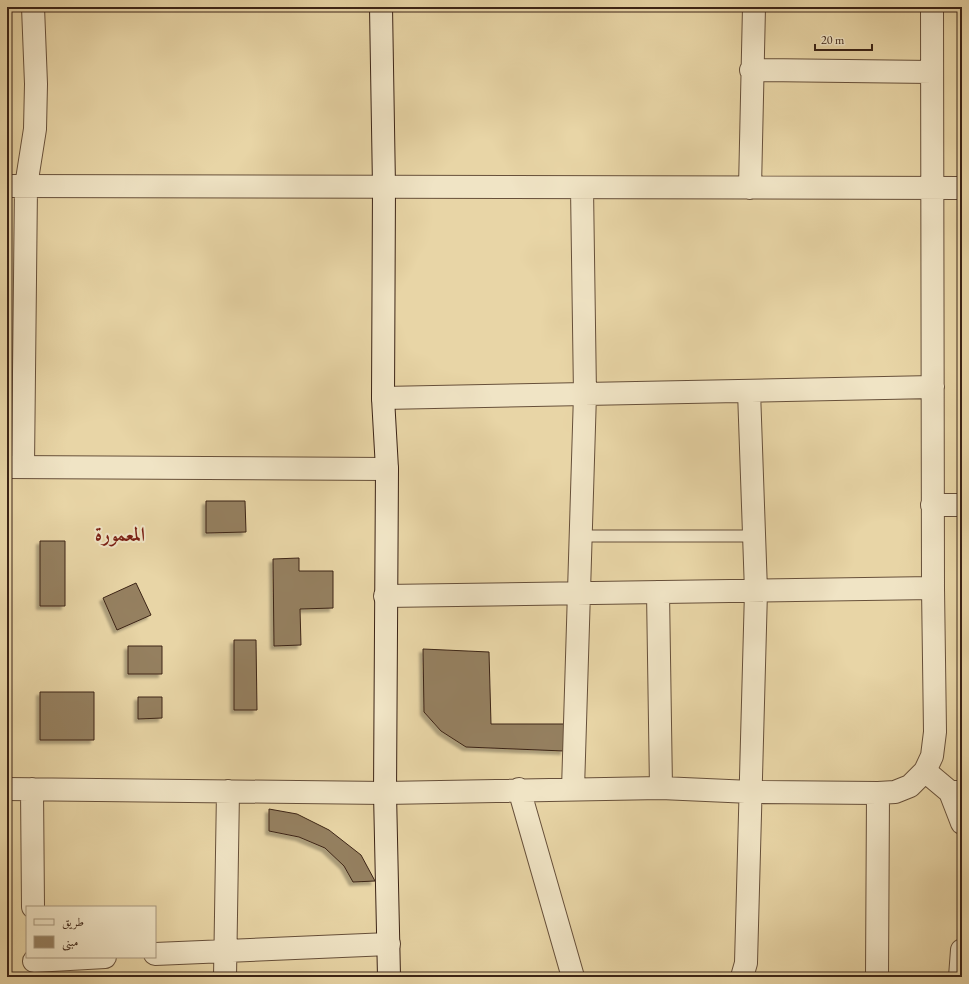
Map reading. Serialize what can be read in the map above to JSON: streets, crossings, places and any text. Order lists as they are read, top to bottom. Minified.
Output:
{"districts":["المعمورة"],"legend":["طريق","مبنى"],"scale_bar":"20 m"}
